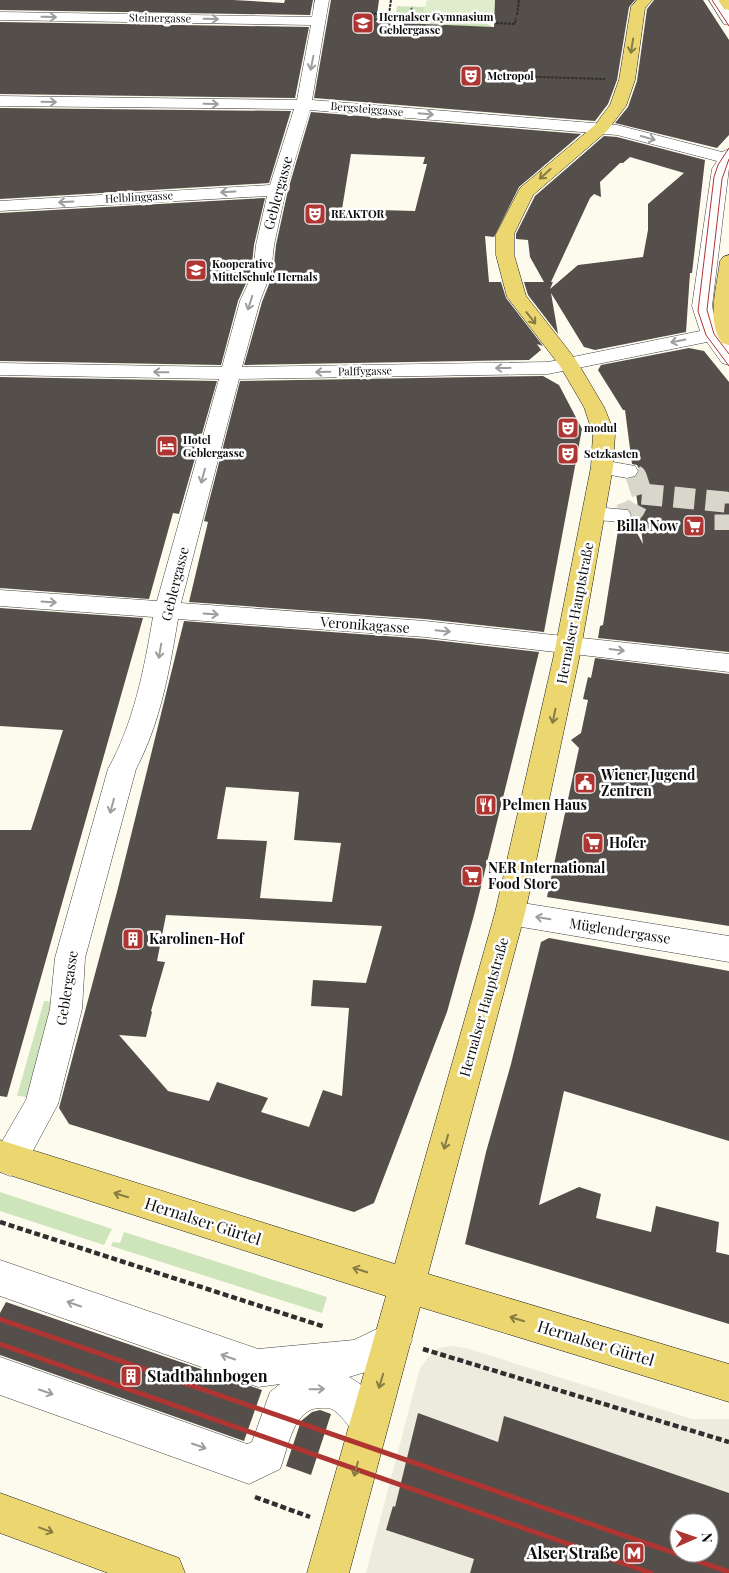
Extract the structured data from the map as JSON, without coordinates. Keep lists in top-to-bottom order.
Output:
{
  "streets": {
    "main road": ["Hernalser Hauptstraße", "Hernalser Gürtel"],
    "street": [
      "Steinergasse",
      "Bergsteiggasse",
      "Geblergasse",
      "Helblinggasse",
      "Palffygasse",
      "Veronikagasse",
      "Müglendergasse"
    ]
  },
  "crossings": [
    ["Steinergasse", "Geblergasse"],
    ["Bergsteiggasse", "Geblergasse"],
    ["Bergsteiggasse", "Hernalser Hauptstraße"],
    ["Geblergasse", "Helblinggasse"],
    ["Geblergasse", "Palffygasse"],
    ["Geblergasse", "Veronikagasse"],
    ["Geblergasse", "Hernalser Gürtel"],
    ["Palffygasse", "Hernalser Hauptstraße"],
    ["Hernalser Hauptstraße", "Veronikagasse"],
    ["Hernalser Hauptstraße", "Müglendergasse"],
    ["Hernalser Hauptstraße", "Hernalser Gürtel"]
  ],
  "one_way": [
    "Steinergasse",
    "Bergsteiggasse",
    "Geblergasse",
    "Helblinggasse",
    "Palffygasse",
    "Hernalser Hauptstraße",
    "Veronikagasse",
    "Müglendergasse",
    "Hernalser Gürtel"
  ],
  "places": {
    "school or university": ["Hernalser Gymnasium Geblergasse", "Kooperative Mittelschule Hernals"],
    "theatre": [
      "Metropol",
      "REAKTOR",
      "modul",
      "Setzkasten"
    ],
    "hotel": ["Hotel Geblergasse"],
    "supermarket": ["Billa Now", "Hofer", "NER International Food Store"],
    "public building": ["Wiener Jugend Zentren"],
    "restaurant": ["Pelmen Haus"],
    "building": ["Karolinen-Hof", "Stadtbahnbogen"],
    "metro station": ["Alser Straße"]
  },
  "north": "right"
}
